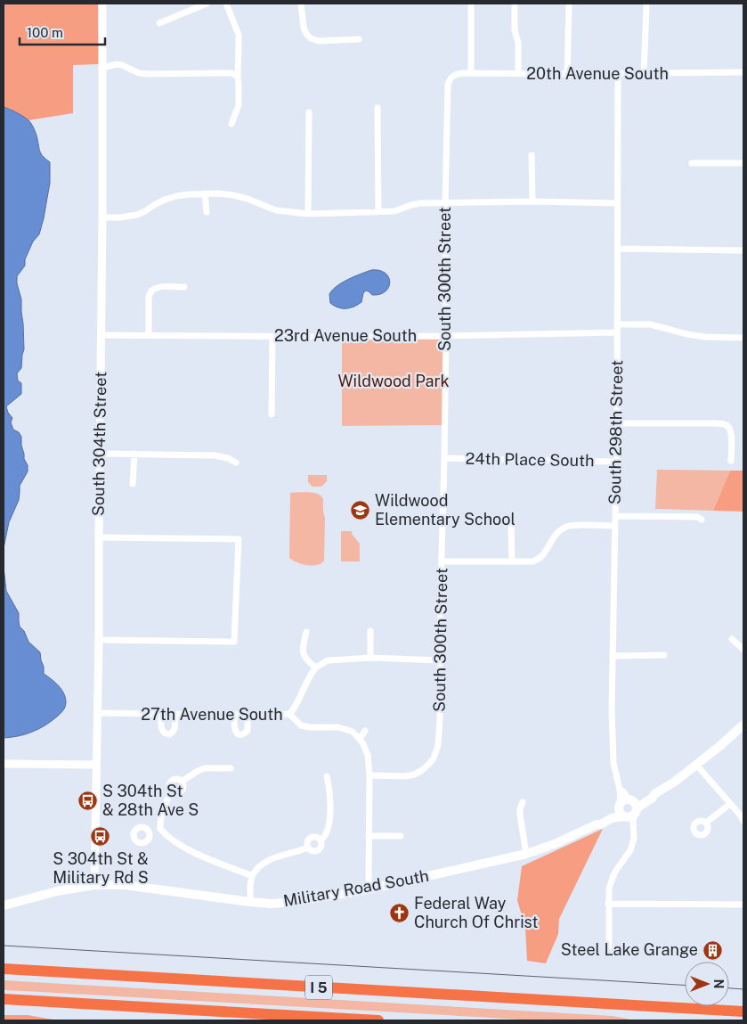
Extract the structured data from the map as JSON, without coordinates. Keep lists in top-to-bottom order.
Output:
{
  "streets": {
    "highway": ["I 5"],
    "main road": ["Military Road South"],
    "street": [
      "20th Avenue South",
      "South 300th Street",
      "23rd Avenue South",
      "South 298th Street",
      "South 304th Street",
      "24th Place South",
      "27th Avenue South"
    ]
  },
  "crossings": [
    ["20th Avenue South", "South 300th Street"],
    ["20th Avenue South", "South 298th Street"],
    ["South 300th Street", "23rd Avenue South"],
    ["South 300th Street", "24th Place South"],
    ["23rd Avenue South", "South 298th Street"],
    ["23rd Avenue South", "South 304th Street"],
    ["South 298th Street", "24th Place South"],
    ["South 298th Street", "Military Road South"],
    ["South 304th Street", "27th Avenue South"],
    ["South 304th Street", "Military Road South"]
  ],
  "parks": ["Wildwood Park"],
  "places": {
    "school or university": ["Wildwood Elementary School"],
    "bus stop": ["S 304th St & 28th Ave S", "S 304th St & Military Rd S"],
    "church": ["Federal Way Church Of Christ"],
    "building": ["Steel Lake Grange"]
  },
  "scale_bar": "100 m",
  "north": "right"
}
